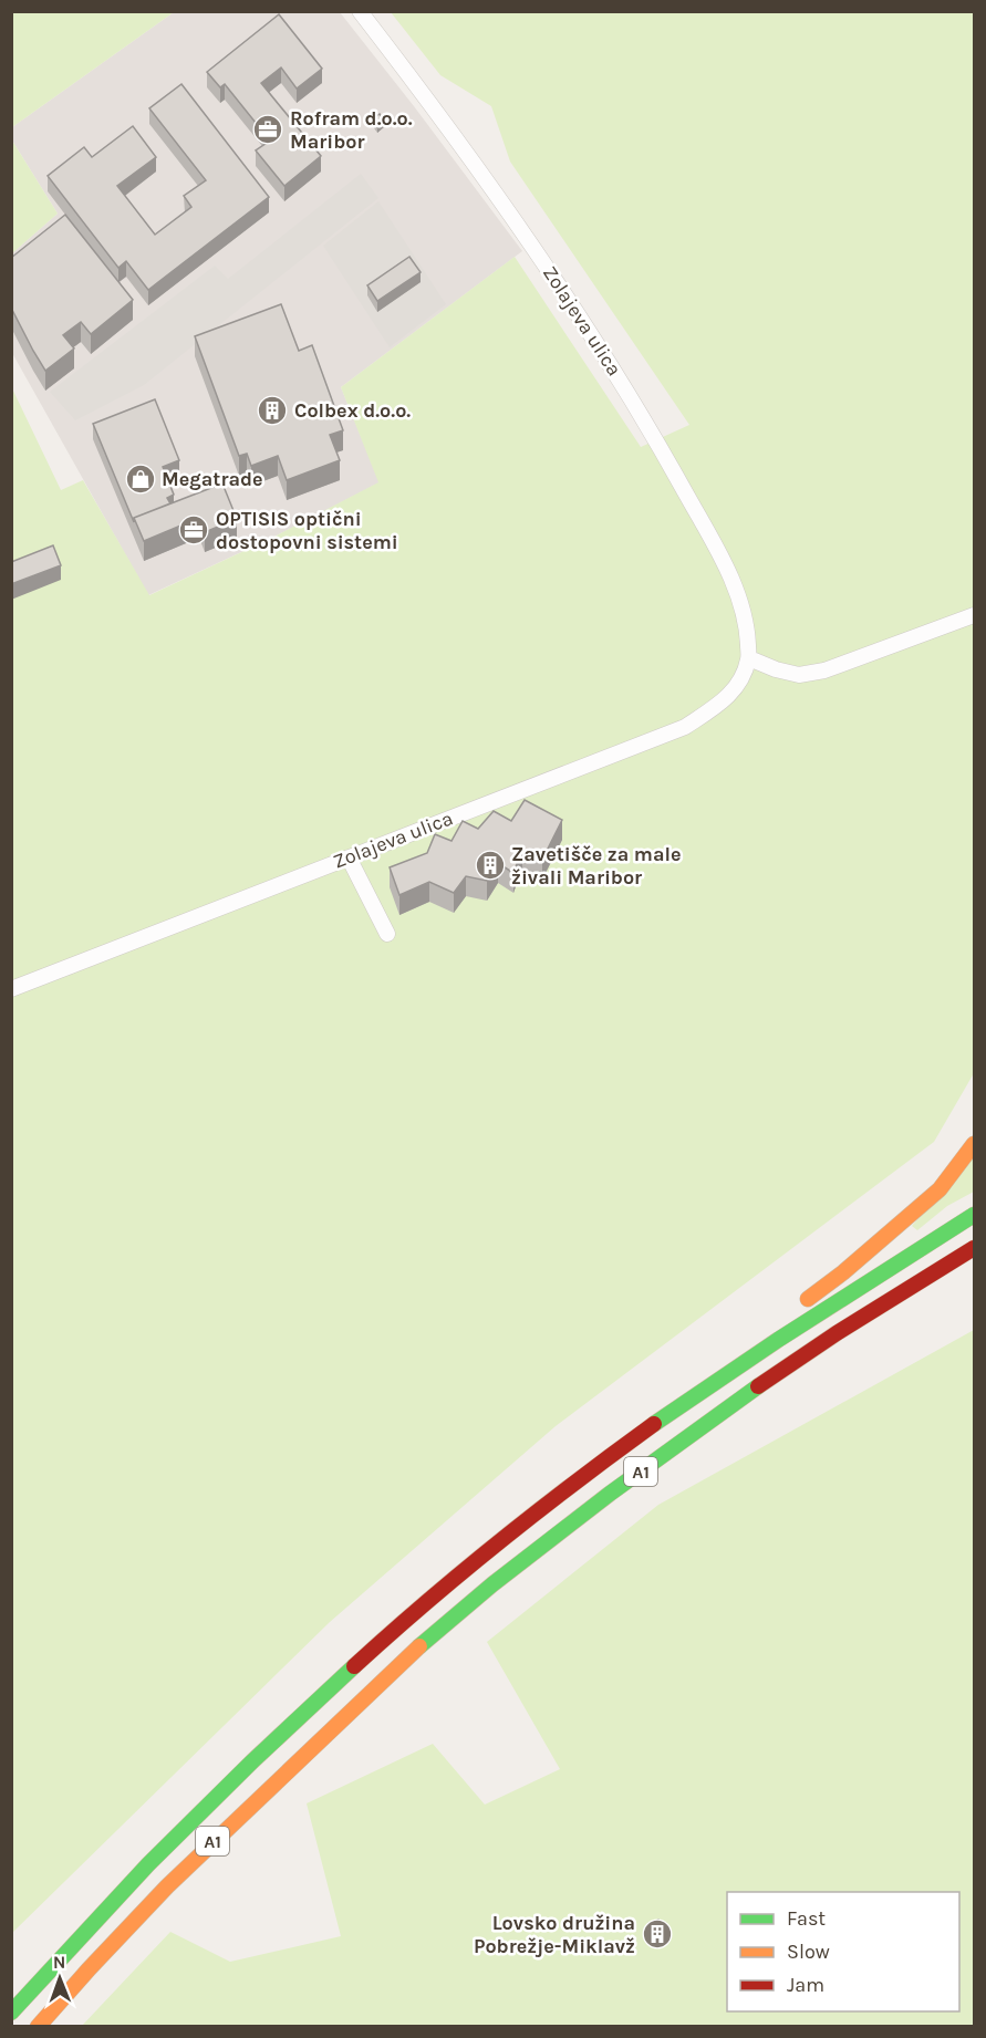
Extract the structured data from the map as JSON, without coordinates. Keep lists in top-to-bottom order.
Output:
{
  "streets": {
    "highway": ["A1"],
    "street": ["Zolajeva ulica"]
  },
  "places": {
    "office": ["Rofram d.o.o. Maribor", "OPTISIS optični dostopovni sistemi"],
    "building": ["Colbex d.o.o.", "Zavetišče za male živali Maribor", "Lovsko družina Pobrežje-Miklavž"],
    "shop": ["Megatrade"]
  },
  "legend": ["Fast", "Slow", "Jam"],
  "north": "top"
}
